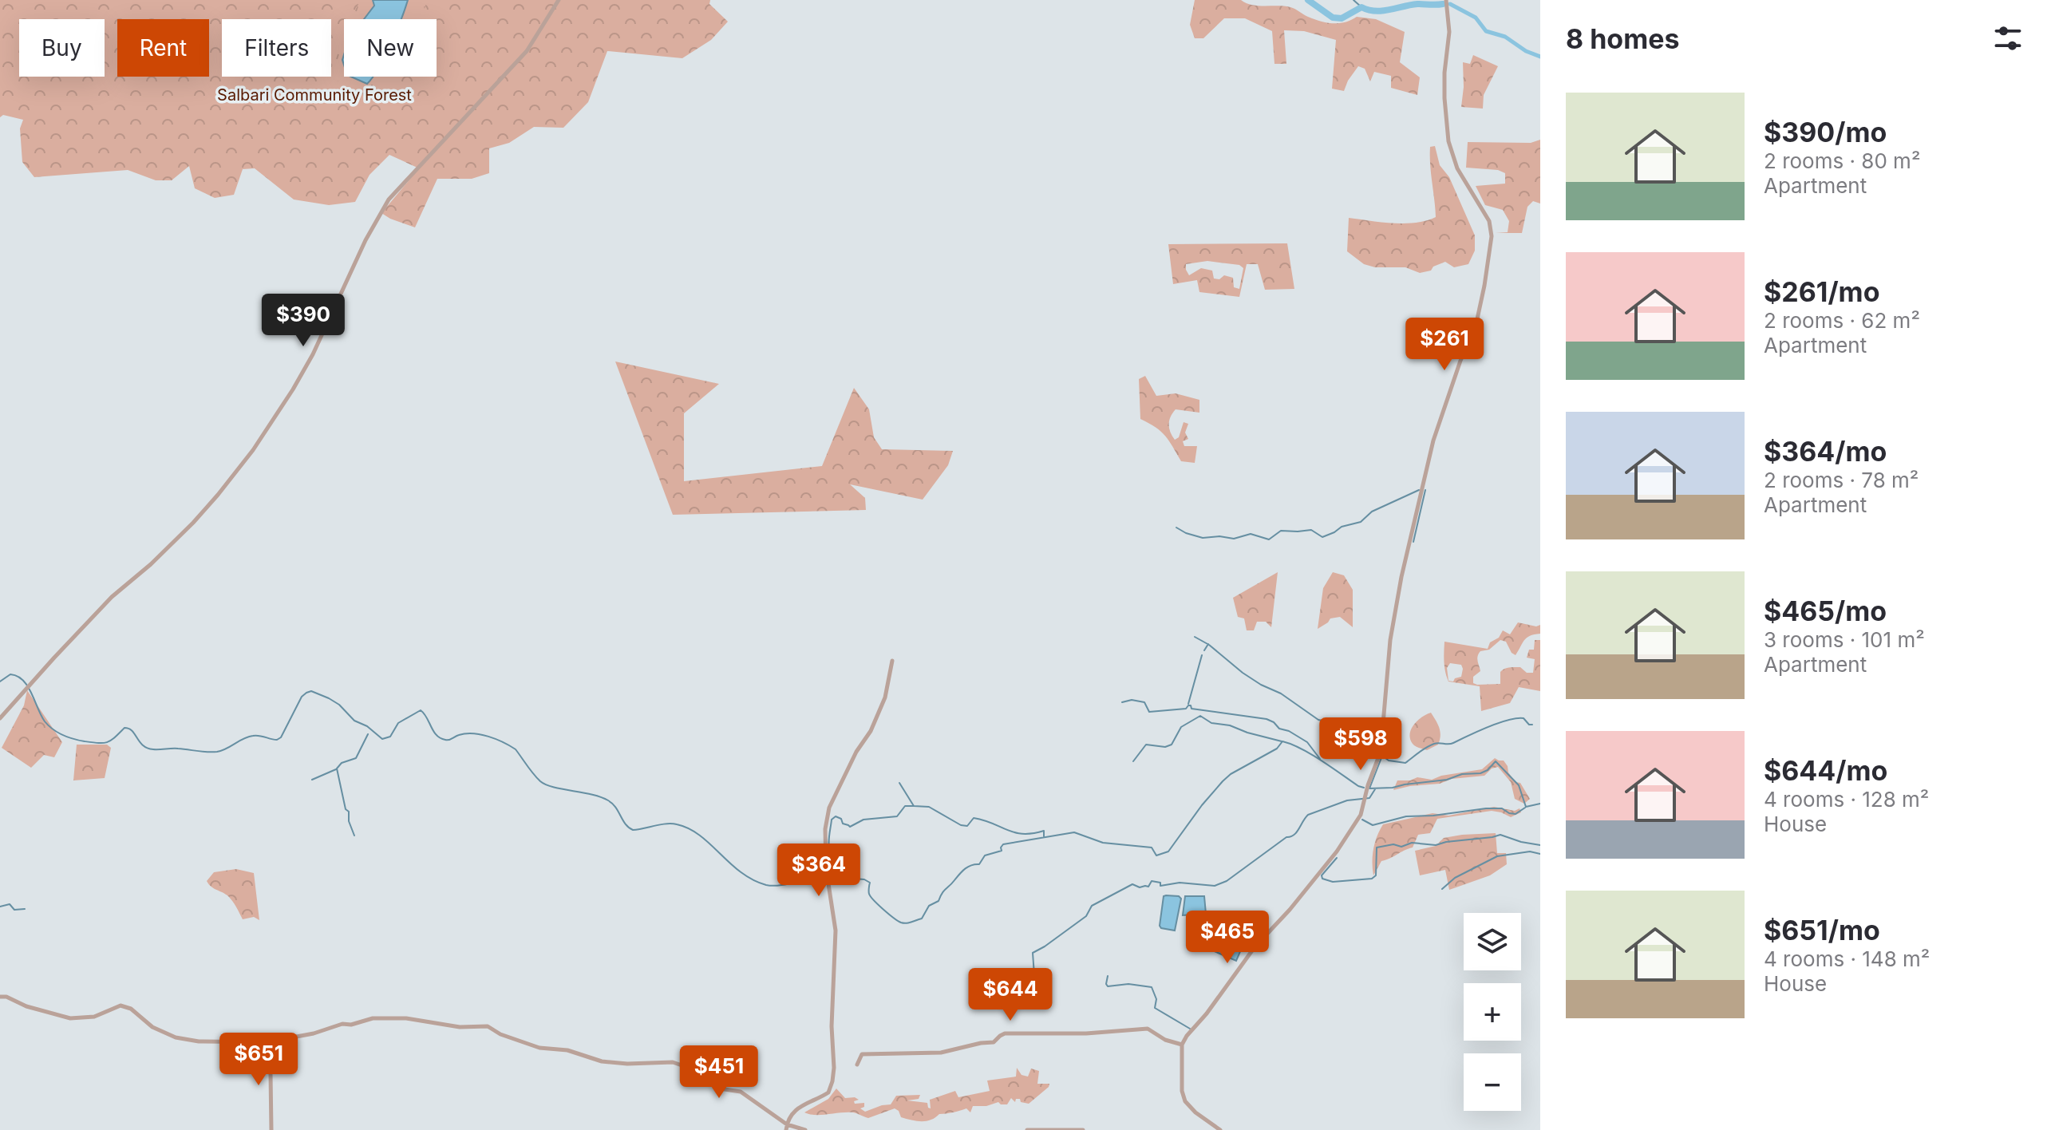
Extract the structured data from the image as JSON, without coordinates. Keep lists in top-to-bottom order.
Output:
{
  "parks": ["Salbari Community Forest"],
  "page": {
    "heading": "8 homes",
    "chip": [
      "Buy",
      "Rent",
      "Filters",
      "New"
    ],
    "list": [
      {
        "name": "$390/mo",
        "note": "2 rooms · 80 m² · Apartment"
      },
      {
        "name": "$261/mo",
        "note": "2 rooms · 62 m² · Apartment"
      },
      {
        "name": "$364/mo",
        "note": "2 rooms · 78 m² · Apartment"
      },
      {
        "name": "$465/mo",
        "note": "3 rooms · 101 m² · Apartment"
      },
      {
        "name": "$644/mo",
        "note": "4 rooms · 128 m² · House"
      },
      {
        "name": "$651/mo",
        "note": "4 rooms · 148 m² · House"
      }
    ],
    "price": [
      "$390",
      "$261",
      "$598",
      "$364",
      "$465",
      "$644",
      "$651",
      "$451"
    ],
    "map_buttons": ["+", "−"]
  }
}
